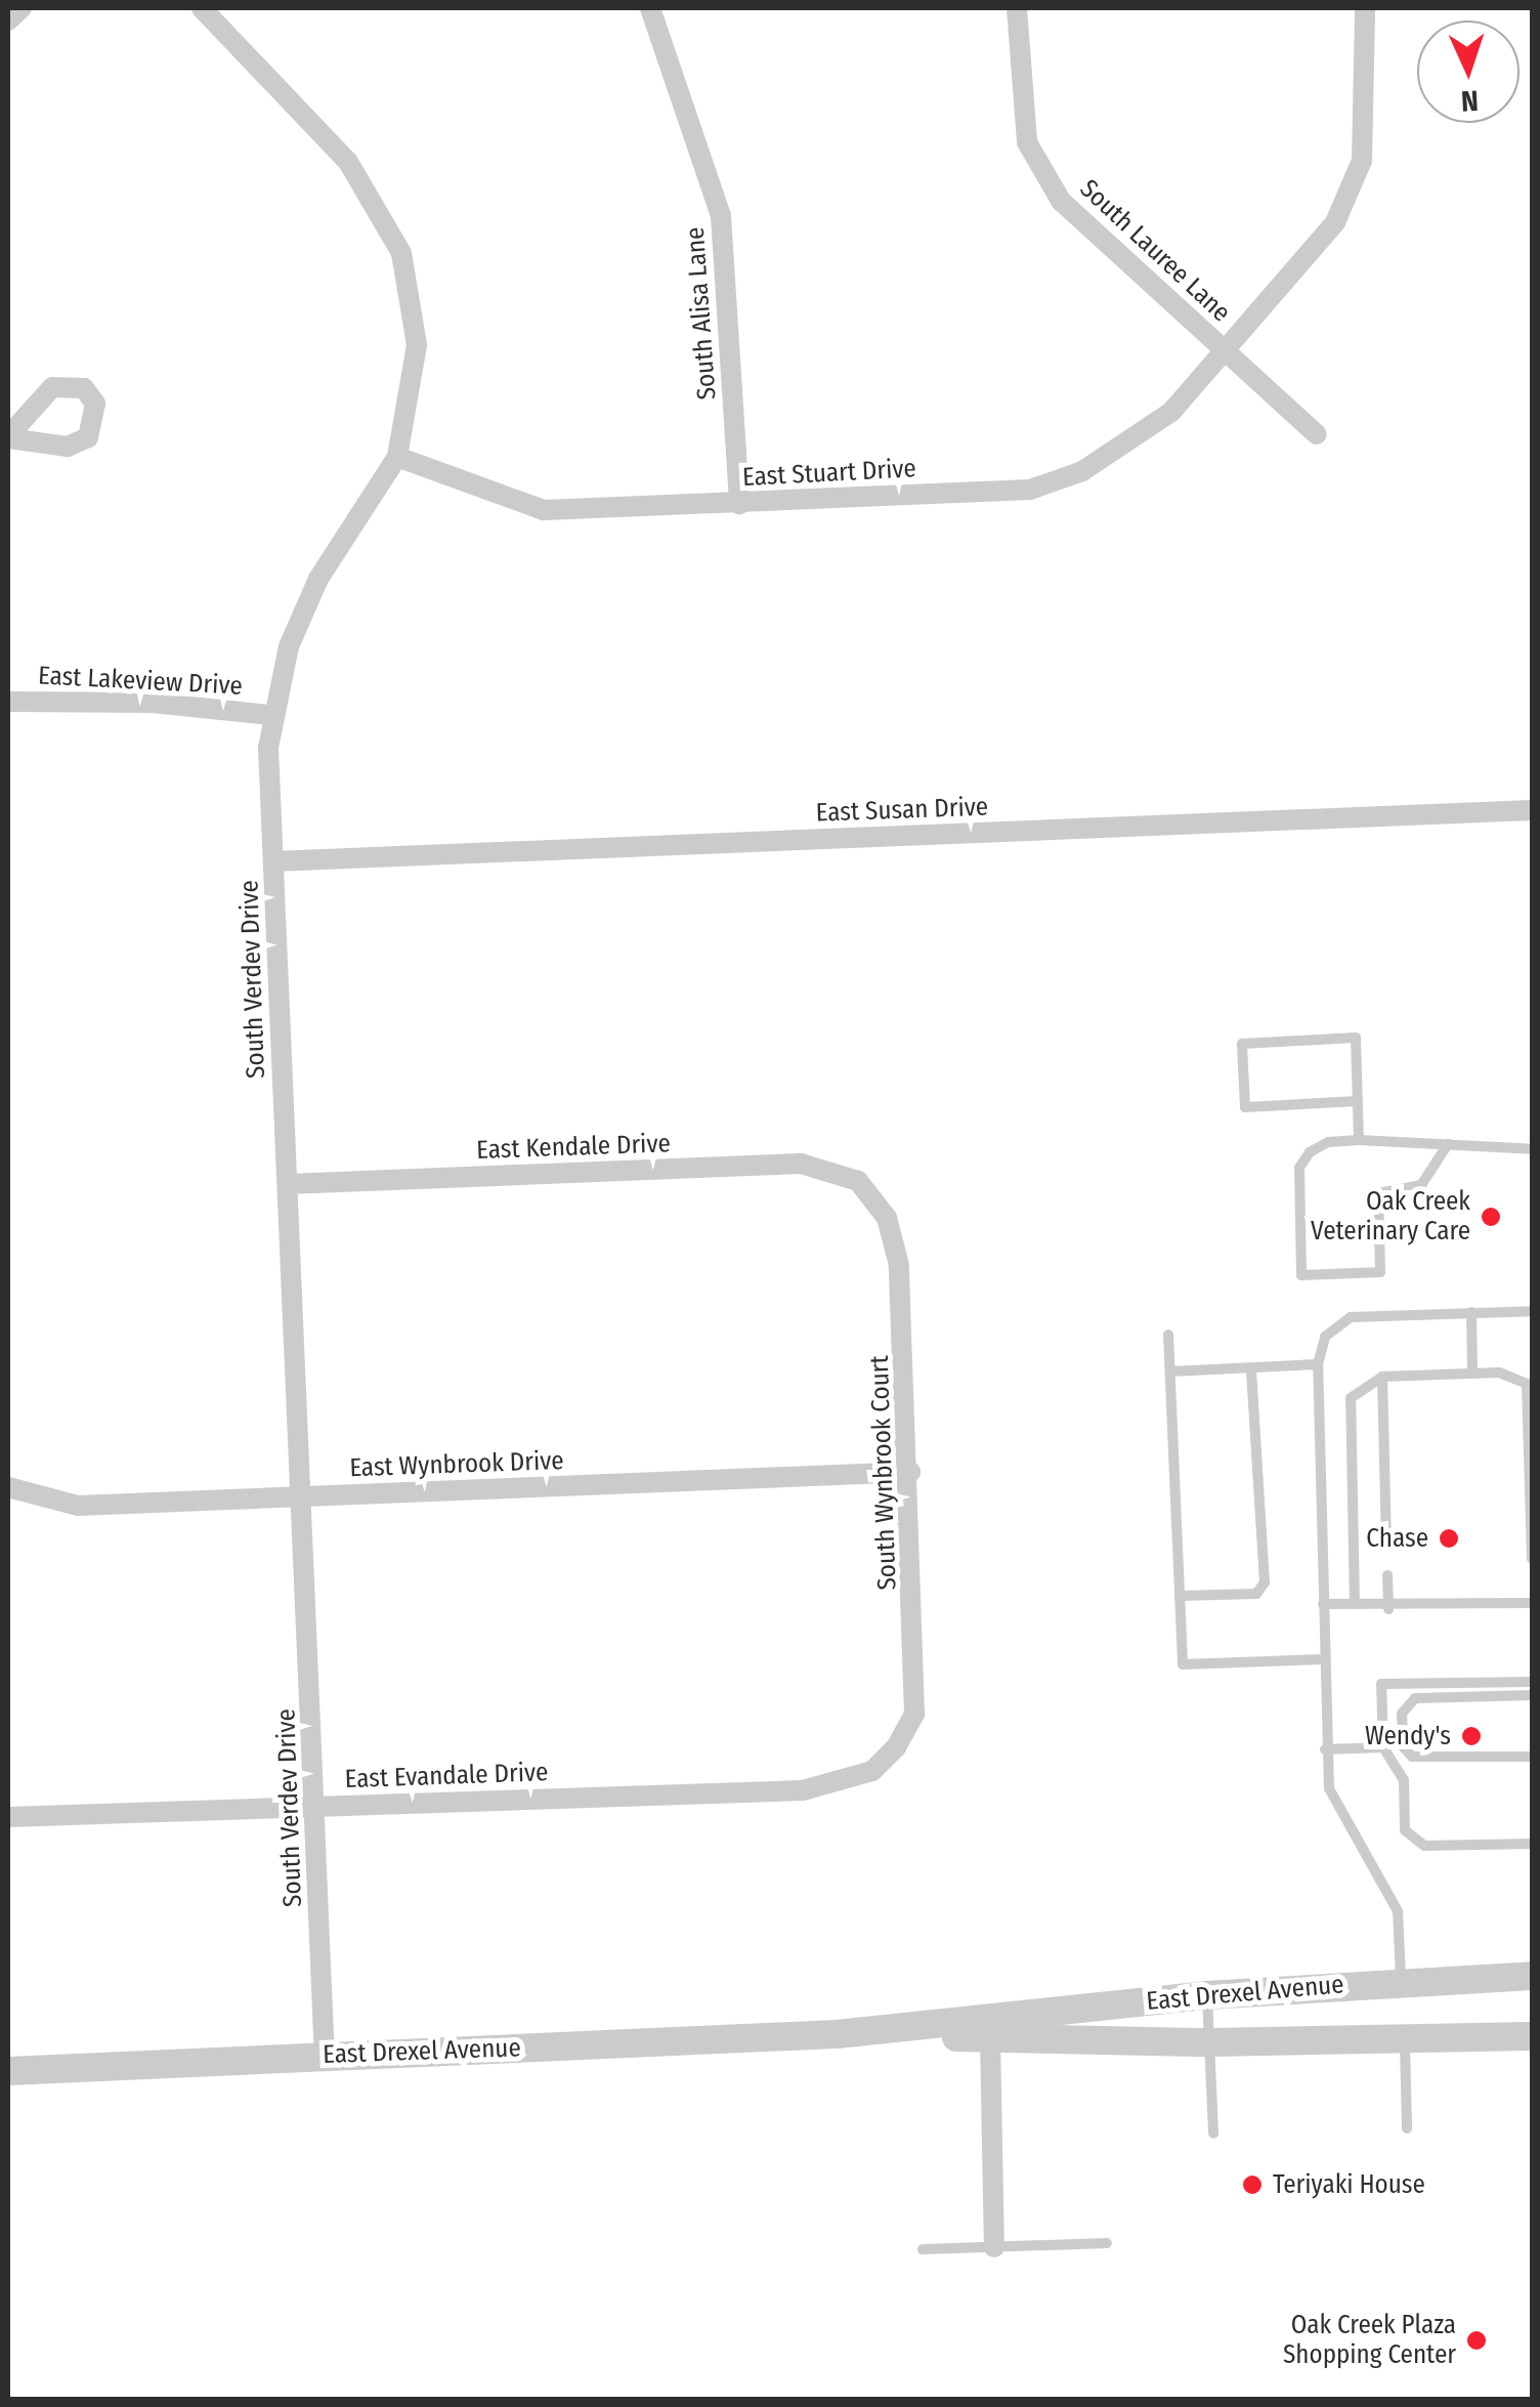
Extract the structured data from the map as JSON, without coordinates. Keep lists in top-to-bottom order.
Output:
{
  "streets": {
    "street": [
      "South Lauree Lane",
      "South Alisa Lane",
      "East Stuart Drive",
      "East Lakeview Drive",
      "East Susan Drive",
      "South Verdev Drive",
      "East Kendale Drive",
      "East Wynbrook Drive",
      "South Wynbrook Court",
      "East Evandale Drive",
      "East Drexel Avenue"
    ]
  },
  "crossings": [
    ["South Lauree Lane", "East Stuart Drive"],
    ["South Alisa Lane", "East Stuart Drive"],
    ["East Stuart Drive", "South Verdev Drive"],
    ["East Lakeview Drive", "South Verdev Drive"],
    ["East Susan Drive", "South Verdev Drive"],
    ["South Verdev Drive", "East Kendale Drive"],
    ["South Verdev Drive", "East Wynbrook Drive"],
    ["South Verdev Drive", "East Evandale Drive"],
    ["South Verdev Drive", "East Drexel Avenue"],
    ["East Kendale Drive", "South Wynbrook Court"],
    ["East Wynbrook Drive", "South Wynbrook Court"],
    ["South Wynbrook Court", "East Evandale Drive"]
  ],
  "places": [
    "Oak Creek Veterinary Care",
    "Chase",
    "Wendy's",
    "Teriyaki House",
    "Oak Creek Plaza Shopping Center"
  ],
  "north": "bottom"
}
